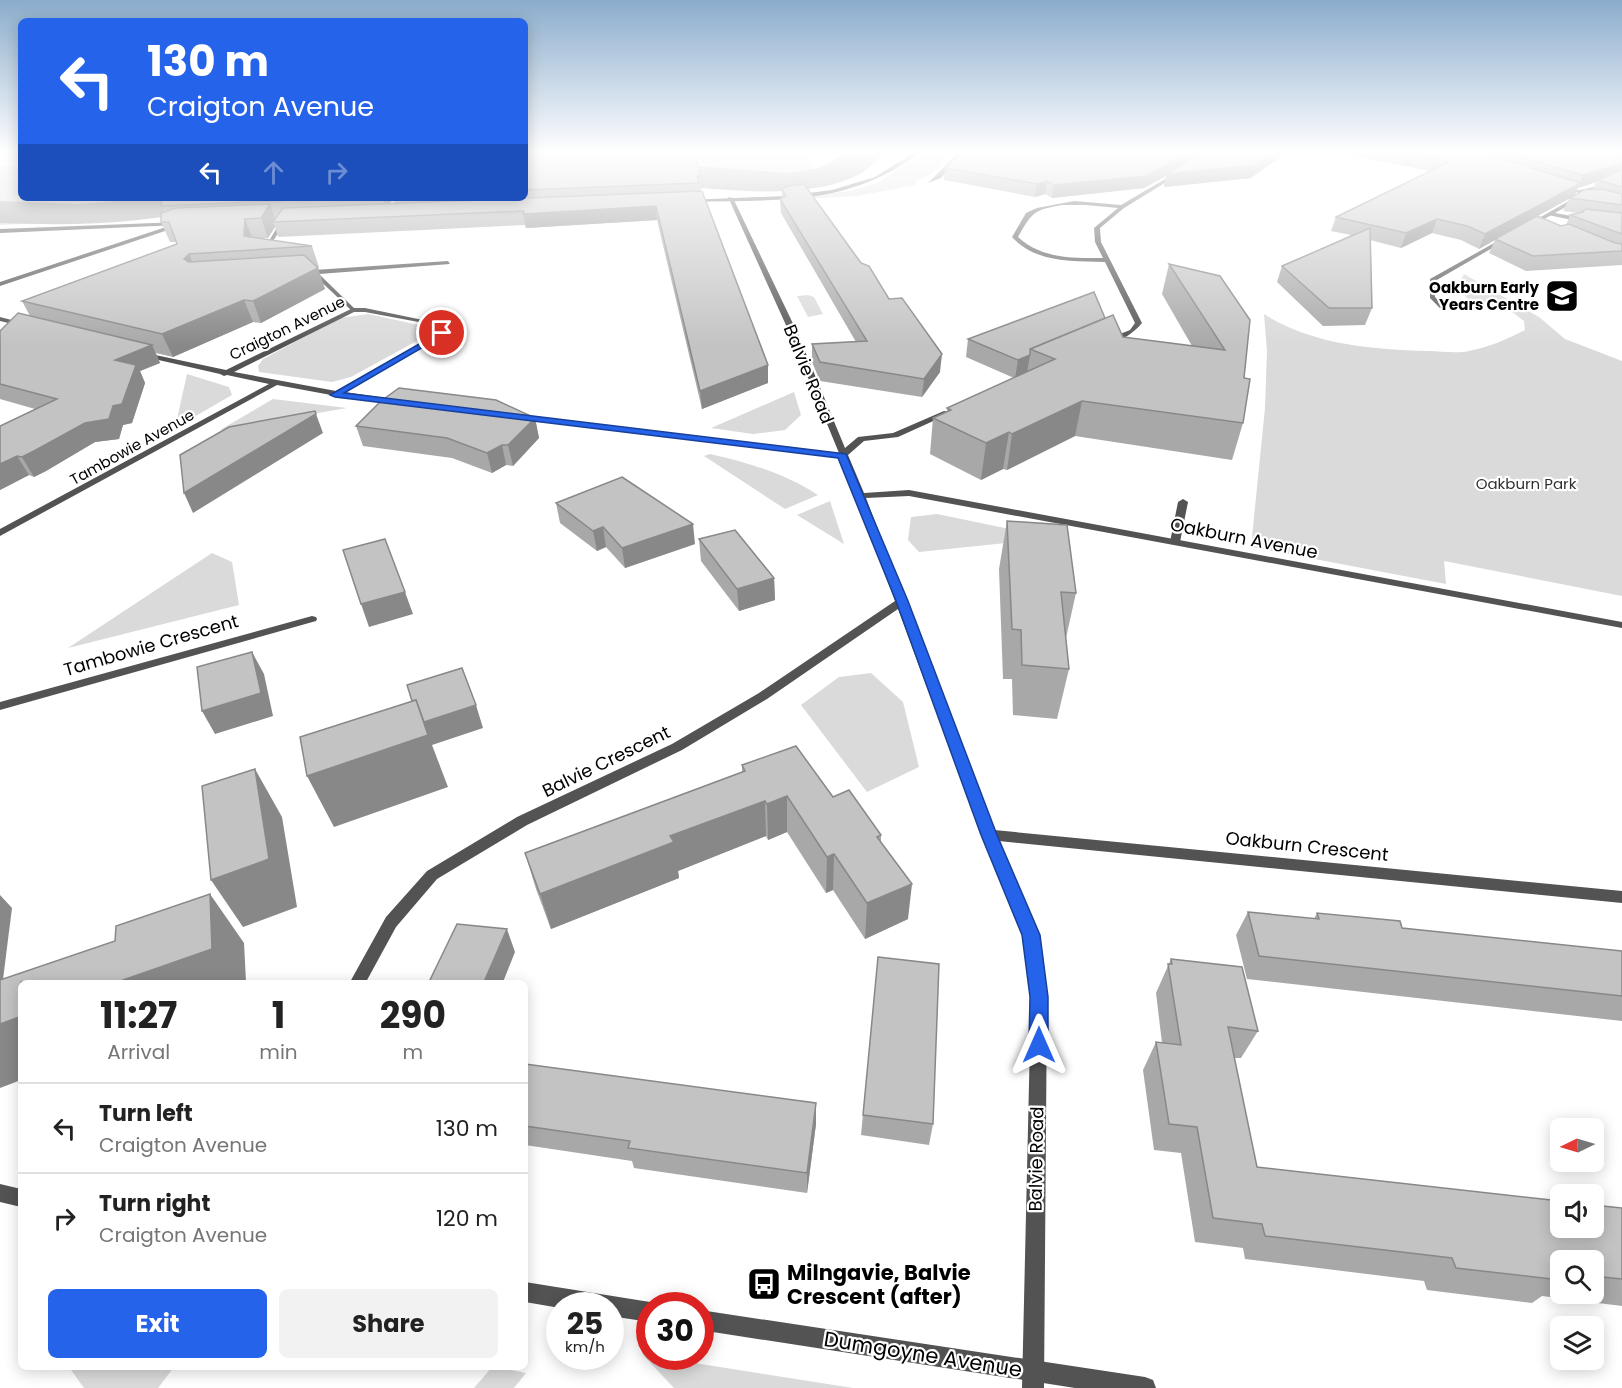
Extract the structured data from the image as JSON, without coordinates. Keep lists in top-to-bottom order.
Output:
{
  "streets": {
    "street": [
      "Craigton Avenue",
      "Balvie Road",
      "Tambowie Avenue",
      "Oakburn Avenue",
      "Tambowie Crescent",
      "Balvie Crescent",
      "Oakburn Crescent",
      "Dumgoyne Avenue"
    ]
  },
  "crossings": [
    ["Craigton Avenue", "Tambowie Avenue"],
    ["Balvie Road", "Oakburn Avenue"],
    ["Balvie Road", "Balvie Crescent"],
    ["Balvie Road", "Oakburn Crescent"],
    ["Balvie Road", "Dumgoyne Avenue"]
  ],
  "parks": ["Oakburn Park"],
  "places": {
    "school or university": ["Oakburn Early Years Centre"],
    "bus stop": ["Milngavie, Balvie Crescent (after)"]
  },
  "north": "left",
  "page": {
    "turn": ["130 m", "Craigton Avenue"],
    "eta": [
      "11:27",
      "Arrival",
      "1",
      "min",
      "290",
      "m"
    ],
    "list": [
      {
        "name": "Turn left",
        "note": "Craigton Avenue",
        "value": "130 m"
      },
      {
        "name": "Turn right",
        "note": "Craigton Avenue",
        "value": "120 m"
      }
    ],
    "buttons": ["Exit", "Share"],
    "speed": "25 km/h",
    "limit": "30"
  }
}
